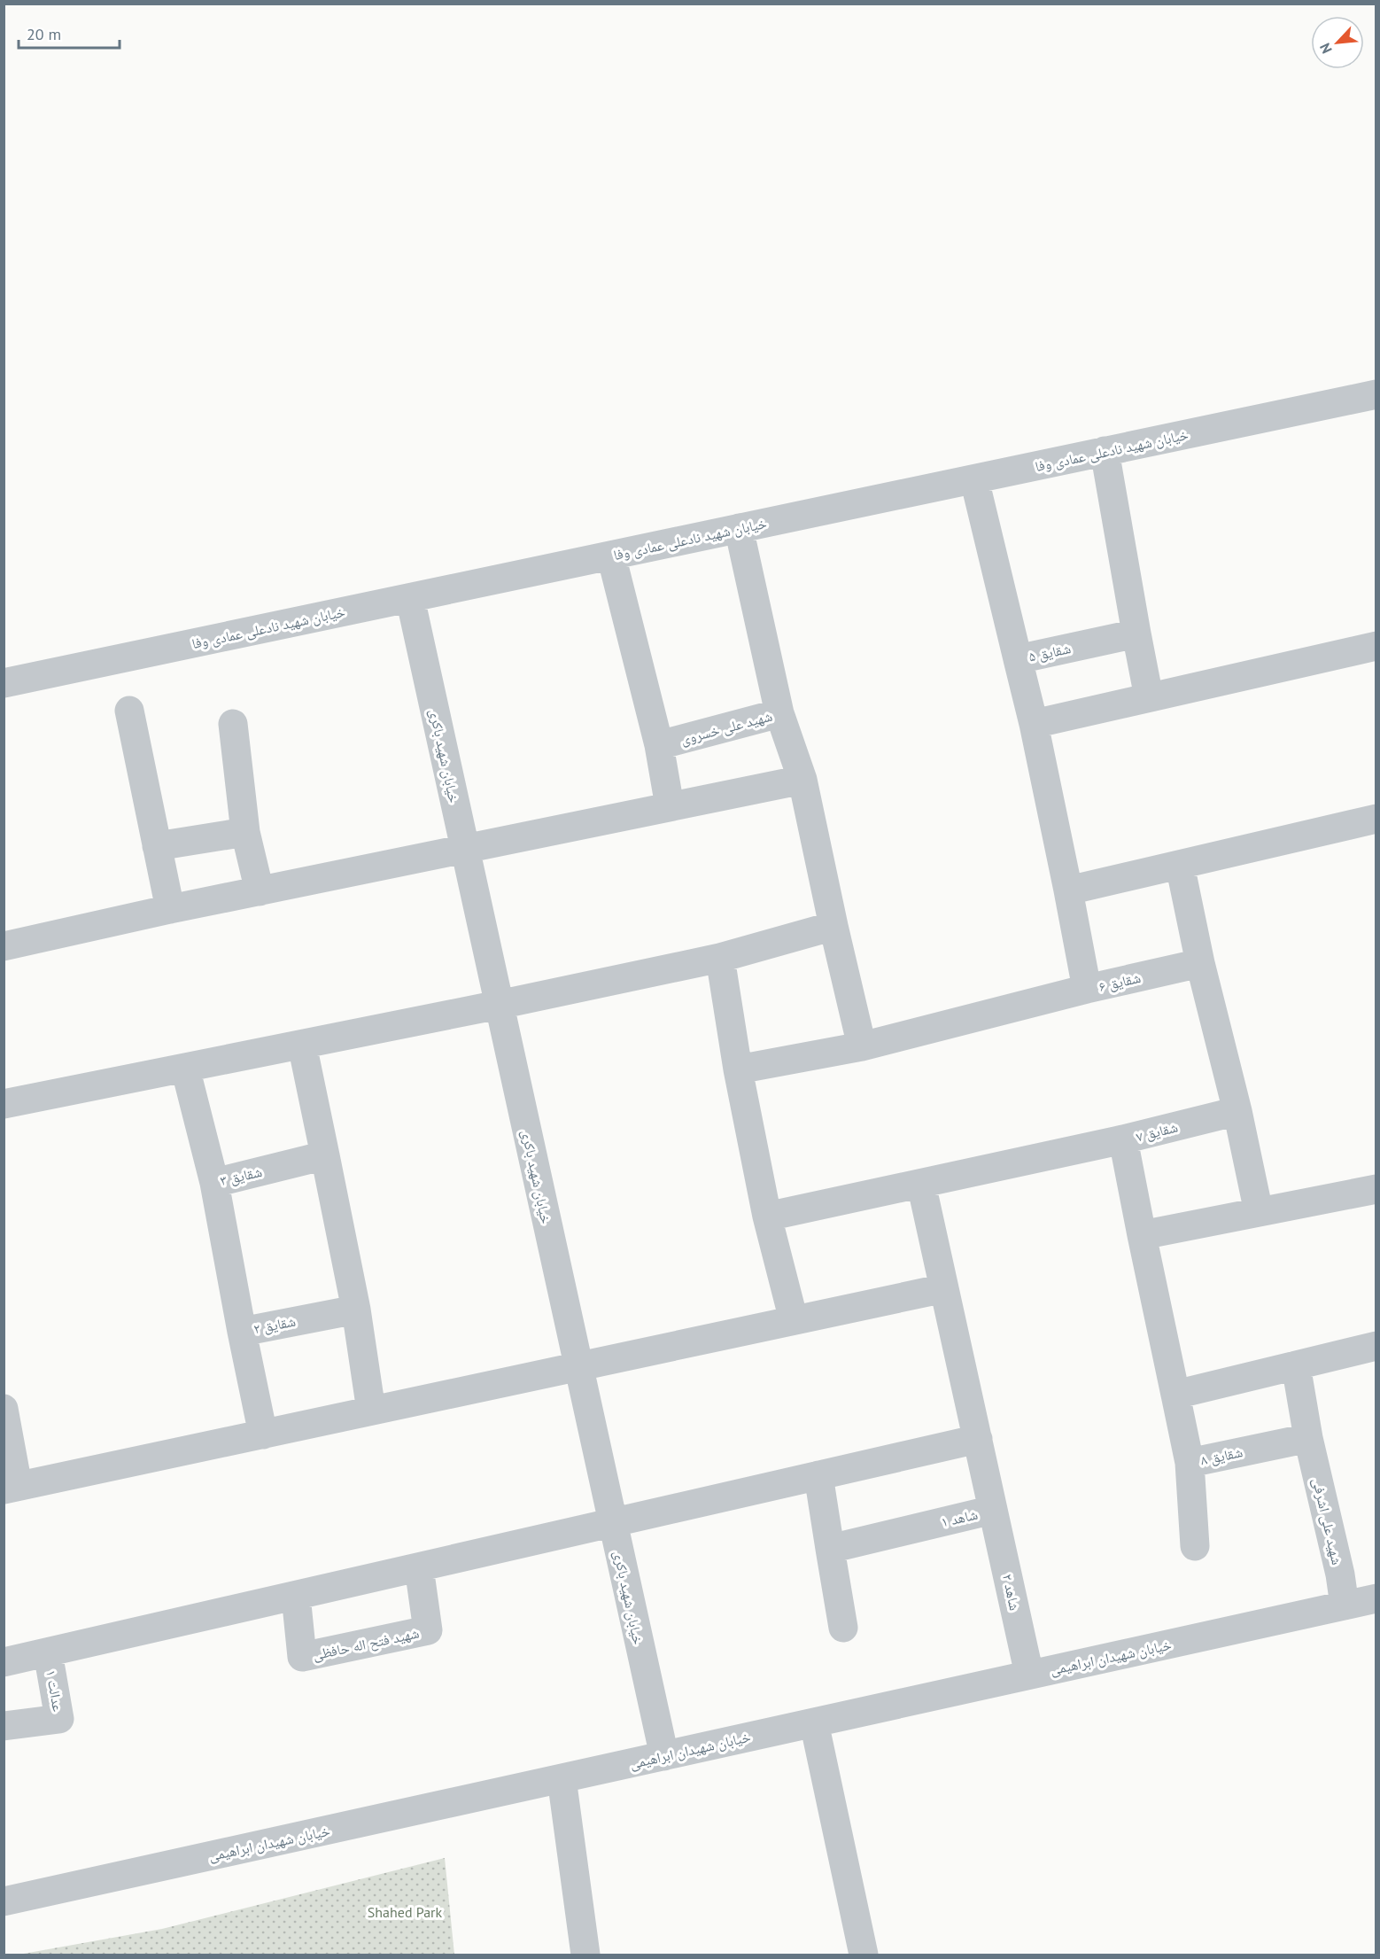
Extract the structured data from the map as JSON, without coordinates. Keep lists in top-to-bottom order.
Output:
{
  "streets": {
    "street": [
      "خیابان شهید نادعلی عمادی وفا",
      "شقایق ۵",
      "شهید علی خسروی",
      "خیابان شهید باکری",
      "شقایق ۶",
      "شقایق ۷",
      "شقایق ۳",
      "شقایق ۲",
      "شقایق ۸",
      "شاهد ۱",
      "شهید علی اشرفی",
      "شاهد ۲",
      "شهید فتح اله حافظی",
      "خیابان شهیدان ابراهیمی",
      "عدالت ۱"
    ]
  },
  "crossings": [
    ["خیابان شهید نادعلی عمادی وفا", "خیابان شهید باکری"],
    ["شقایق ۵", "شقایق ۶"],
    ["خیابان شهید باکری", "خیابان شهیدان ابراهیمی"],
    ["شقایق ۷", "شقایق ۸"],
    ["شقایق ۸", "شهید علی اشرفی"],
    ["شاهد ۱", "شاهد ۲"],
    ["شهید علی اشرفی", "خیابان شهیدان ابراهیمی"],
    ["شاهد ۲", "خیابان شهیدان ابراهیمی"]
  ],
  "parks": ["Shahed Park"],
  "scale_bar": "20 m",
  "north": "bottom left"
}
